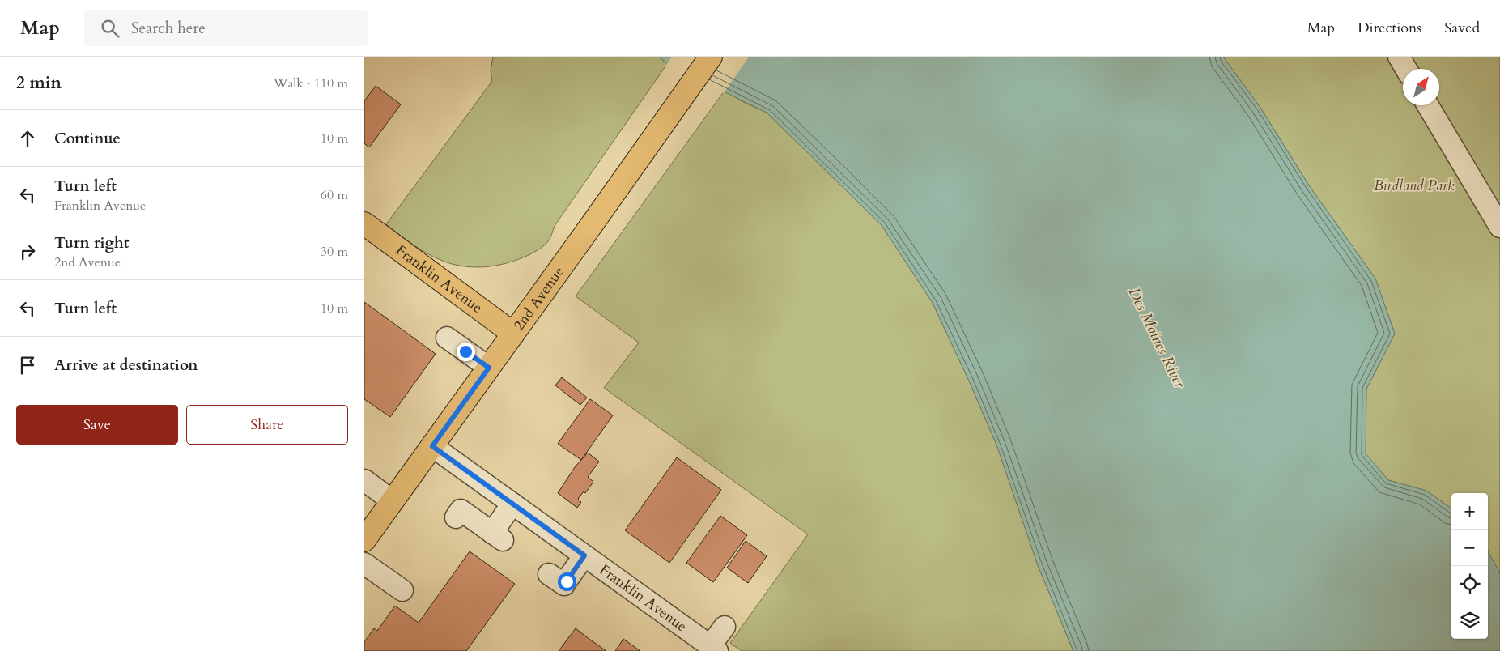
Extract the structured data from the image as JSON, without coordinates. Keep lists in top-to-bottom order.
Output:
{
  "streets": {
    "main road": ["Franklin Avenue", "2nd Avenue"]
  },
  "crossings": [
    ["Franklin Avenue", "2nd Avenue"]
  ],
  "water": ["Des Moines River"],
  "parks": ["Birdland Park"],
  "north": "top right",
  "page": {
    "header": "Map",
    "search": "Search here",
    "nav": ["Map", "Directions", "Saved"],
    "heading": ["2 min", "Walk · 110 m"],
    "list": [
      ["Continue", "10 m"],
      ["Turn left", "Franklin Avenue", "60 m"],
      ["Turn right", "2nd Avenue", "30 m"],
      ["Turn left", "10 m"],
      "Arrive at destination"
    ],
    "buttons": ["Save", "Share"],
    "map_buttons": ["+", "−"]
  }
}
